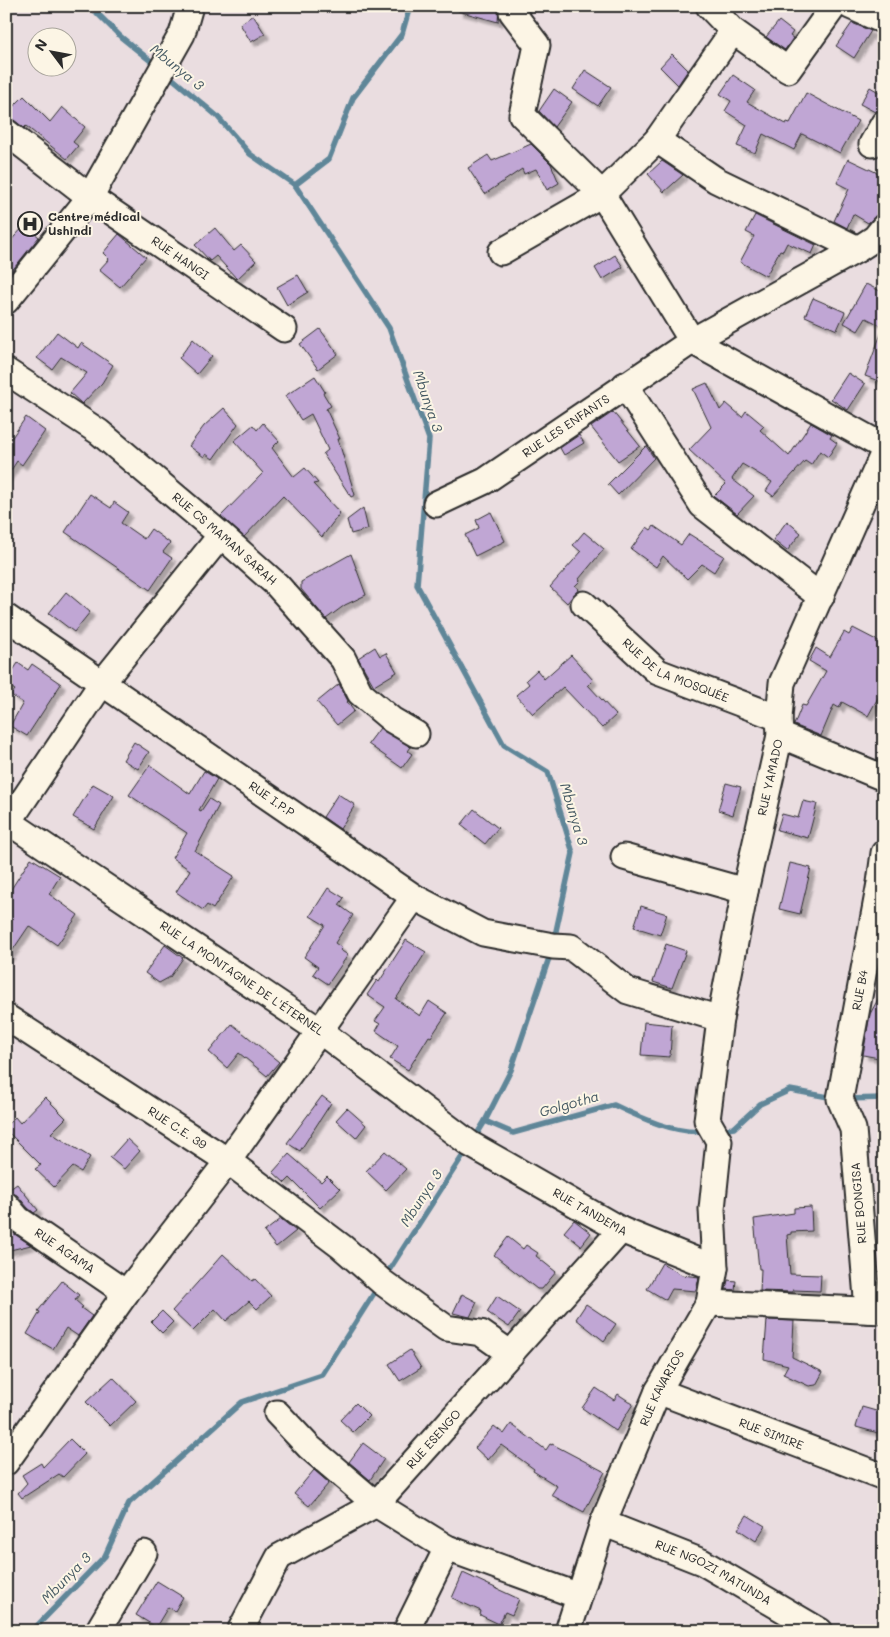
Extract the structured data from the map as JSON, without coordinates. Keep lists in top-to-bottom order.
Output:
{
  "streets": {
    "street": [
      "RUE HANGI",
      "RUE LES ENFANTS",
      "RUE CS MAMAN SARAH",
      "RUE DE LA MOSQUÉE",
      "RUE YAMADO",
      "RUE I.P.P",
      "RUE LA MONTAGNE DE L'ÉTERNEL",
      "RUE B4",
      "RUE C.E. 39",
      "RUE BONGISA",
      "RUE TANDEMA",
      "RUE AGAMA",
      "RUE KAVARIOS",
      "RUE SIMIRE",
      "RUE ESENGO",
      "RUE NGOZI MATUNDA"
    ]
  },
  "crossings": [
    ["RUE DE LA MOSQUÉE", "RUE YAMADO"],
    ["RUE YAMADO", "RUE I.P.P"],
    ["RUE YAMADO", "RUE KAVARIOS"],
    ["RUE LA MONTAGNE DE L'ÉTERNEL", "RUE TANDEMA"],
    ["RUE B4", "RUE BONGISA"],
    ["RUE C.E. 39", "RUE ESENGO"],
    ["RUE TANDEMA", "RUE KAVARIOS"],
    ["RUE TANDEMA", "RUE ESENGO"],
    ["RUE KAVARIOS", "RUE SIMIRE"],
    ["RUE KAVARIOS", "RUE NGOZI MATUNDA"]
  ],
  "water": ["Mbunya 3", "Golgotha"],
  "places": {
    "hospital": ["Centre médical Ushindi"]
  },
  "north": "top left"
}
